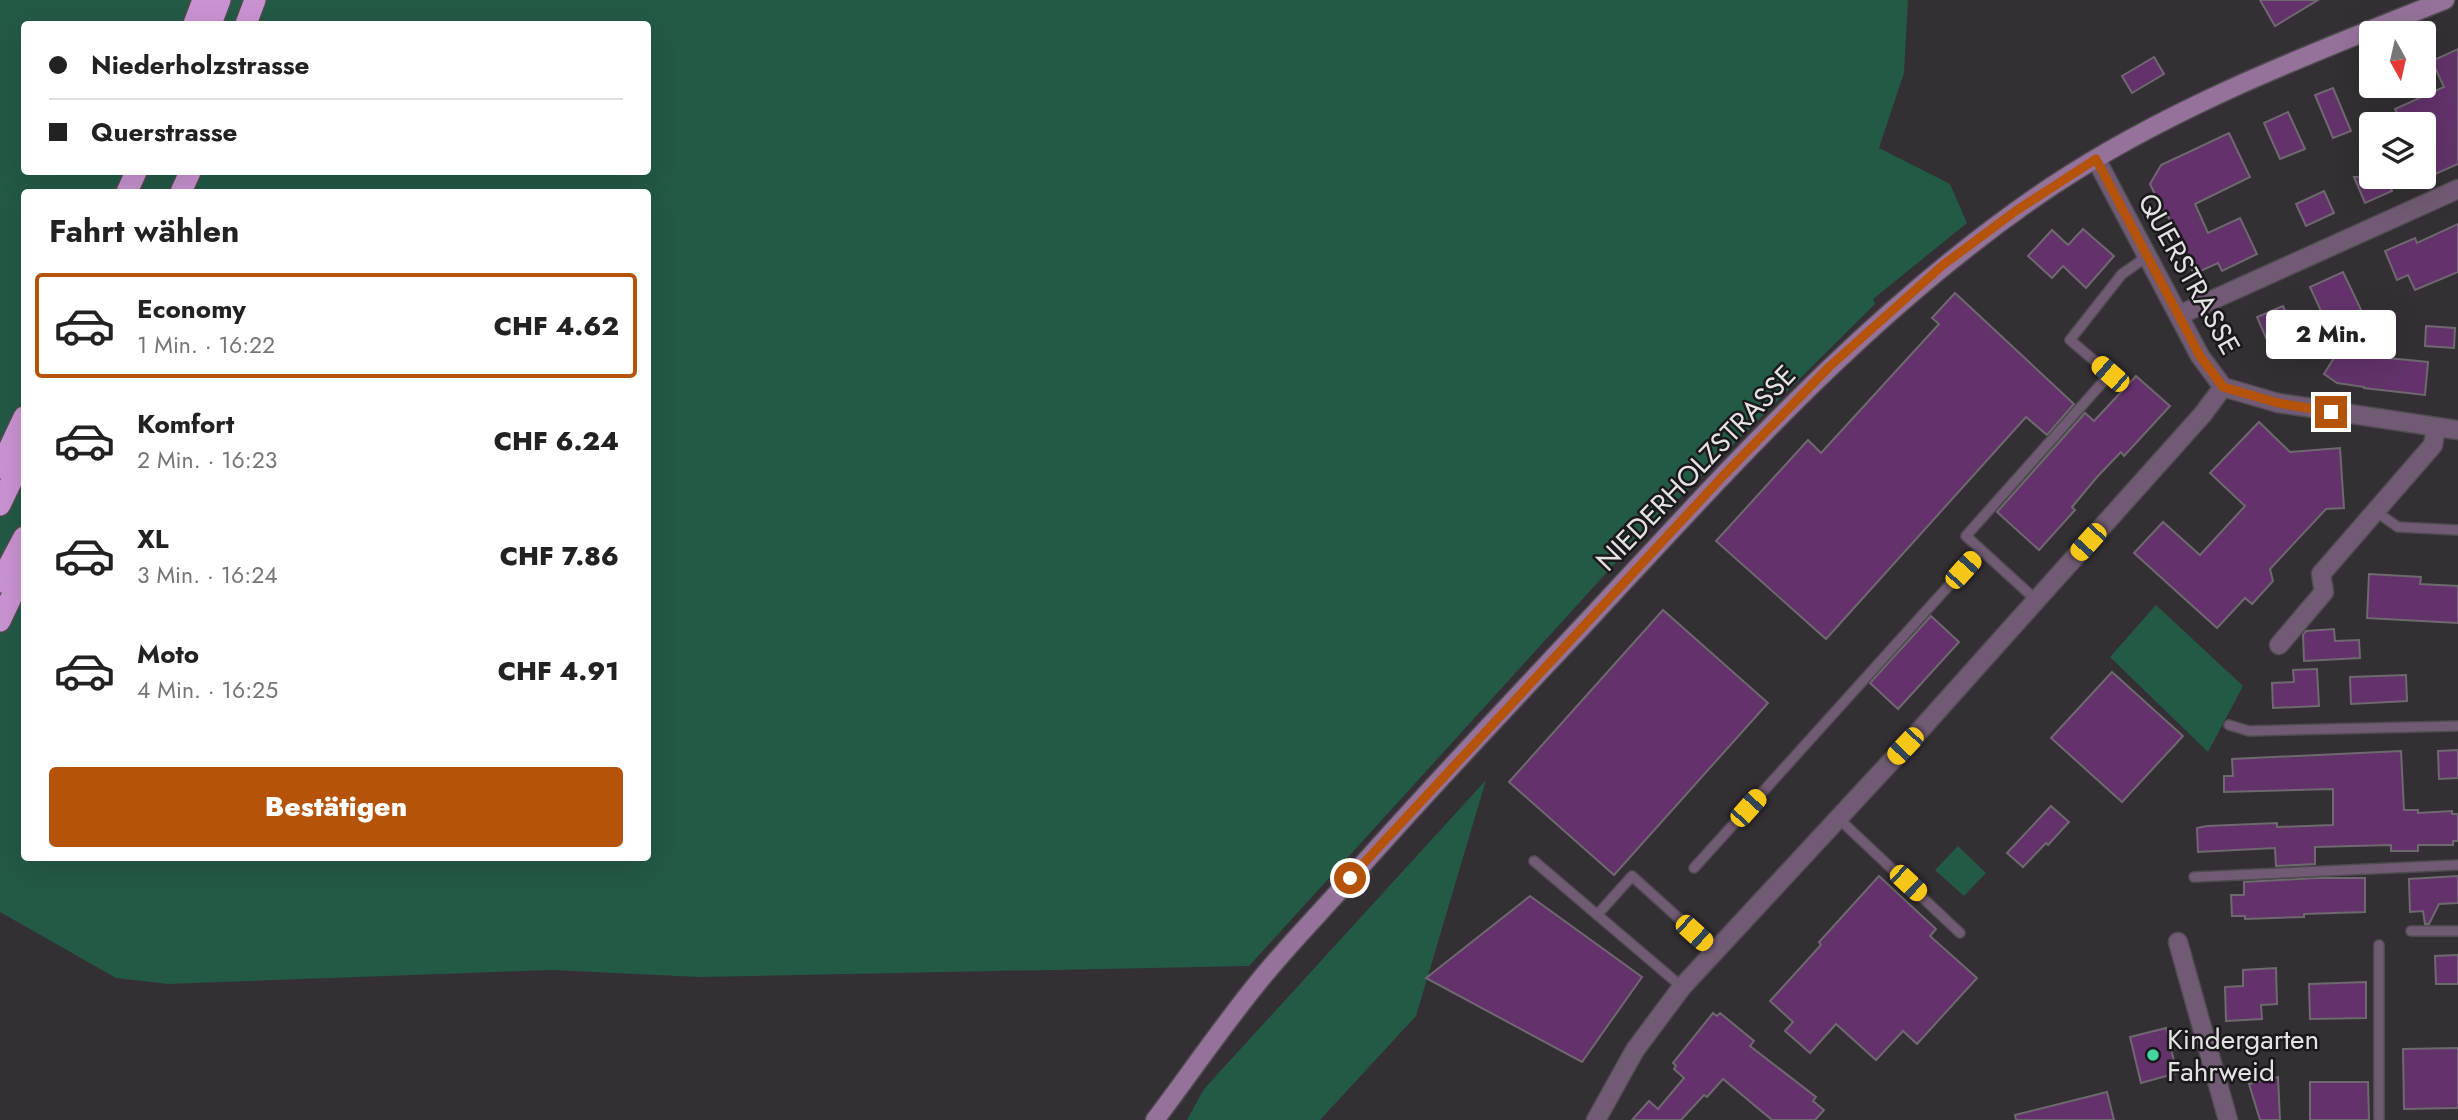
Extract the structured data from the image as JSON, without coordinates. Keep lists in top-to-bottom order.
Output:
{
  "streets": {
    "main road": ["NIEDERHOLZSTRASSE"],
    "street": ["QUERSTRASSE"]
  },
  "crossings": [
    ["QUERSTRASSE", "NIEDERHOLZSTRASSE"]
  ],
  "places": ["Kindergarten Fahrweid"],
  "north": "bottom",
  "page": {
    "banner": ["Niederholzstrasse", "Querstrasse"],
    "heading": "Fahrt wählen",
    "list": [
      {
        "name": "Economy",
        "note": "1 Min. · 16:22",
        "value": "CHF 4.62"
      },
      {
        "name": "Komfort",
        "note": "2 Min. · 16:23",
        "value": "CHF 6.24"
      },
      {
        "name": "XL",
        "note": "3 Min. · 16:24",
        "value": "CHF 7.86"
      },
      {
        "name": "Moto",
        "note": "4 Min. · 16:25",
        "value": "CHF 4.91"
      }
    ],
    "bubble": "2 Min.",
    "buttons": "Bestätigen"
  }
}
